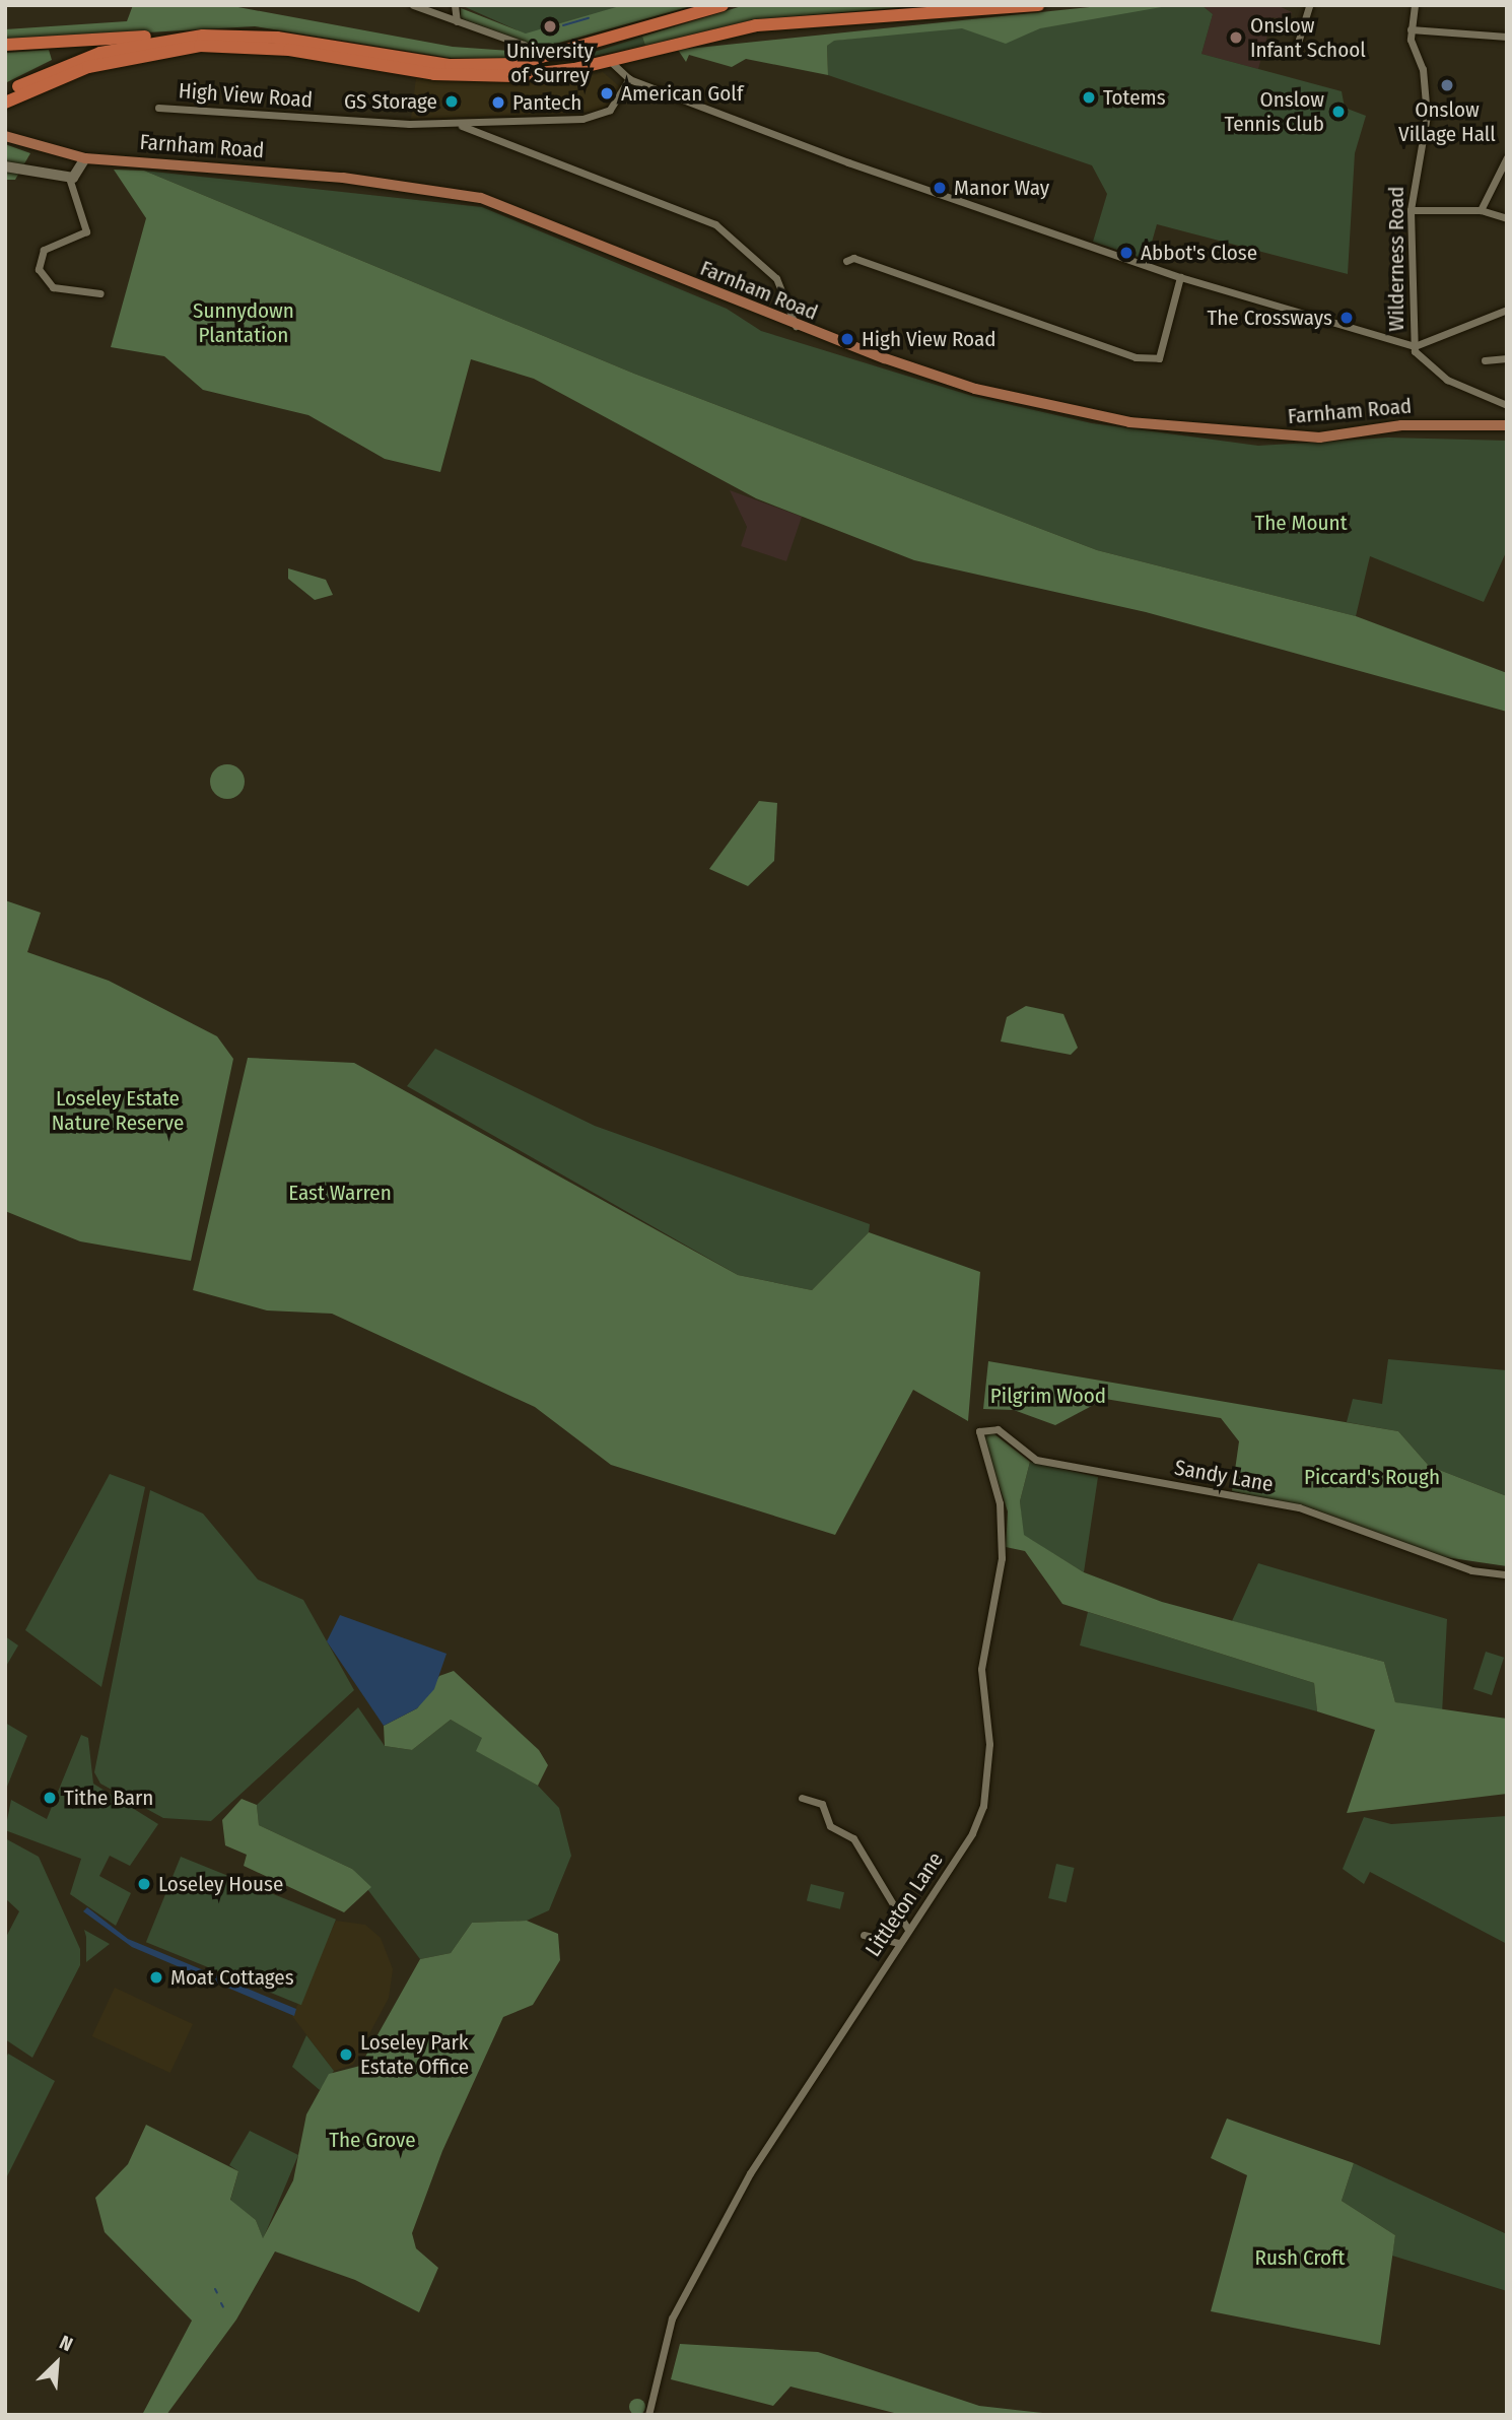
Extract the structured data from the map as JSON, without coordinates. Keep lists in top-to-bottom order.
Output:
{
  "streets": {
    "main road": ["Farnham Road"],
    "street": [
      "High View Road",
      "Wilderness Road",
      "Sandy Lane",
      "Littleton Lane"
    ]
  },
  "crossings": [
    ["High View Road", "Farnham Road"],
    ["Sandy Lane", "Littleton Lane"]
  ],
  "parks": [
    "Sunnydown Plantation",
    "The Mount",
    "Loseley Estate Nature Reserve",
    "East Warren",
    "Pilgrim Wood",
    "Piccard's Rough",
    "The Grove",
    "Rush Croft"
  ],
  "places": [
    "University of Surrey",
    "Onslow Infant School",
    "Onslow Village Hall",
    "American Golf",
    "Totems",
    "GS Storage",
    "Pantech",
    "Onslow Tennis Club",
    "Manor Way",
    "Abbot's Close",
    "The Crossways",
    "High View Road",
    "Tithe Barn",
    "Loseley House",
    "Moat Cottages",
    "Loseley Park Estate Office"
  ],
  "north": "top right"
}
